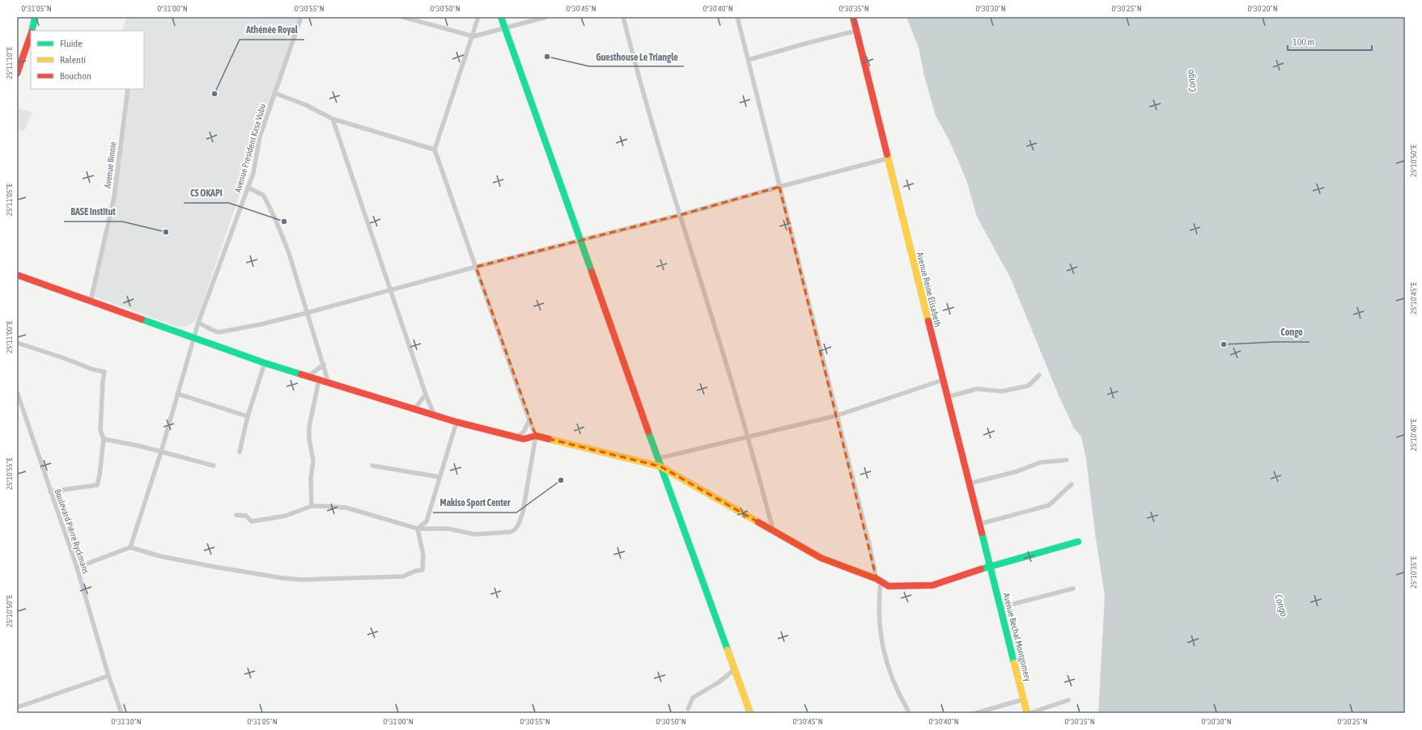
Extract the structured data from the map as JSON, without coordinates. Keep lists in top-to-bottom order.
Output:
{
  "streets": {
    "street": [
      "Avenue President Kasa Vubu",
      "Avenue Binnie",
      "Avenue Reine Elisabeth",
      "Boulevard Piérre Ryckmans",
      "Avenue Bechal Montgomery"
    ]
  },
  "crossings": [
    ["Avenue Reine Elisabeth", "Avenue Bechal Montgomery"]
  ],
  "water": ["Congo"],
  "places": [
    "Guesthouse Le Triangle",
    "Athénée Royal",
    "CS OKAPI",
    "BASE Institut",
    "Congo",
    "Makiso Sport Center"
  ],
  "legend": ["Fluide", "Ralenti", "Bouchon"],
  "scale_bar": "100 m",
  "coordinates": [
    "0°31'05\"N",
    "0°31'00\"N",
    "0°30'55\"N",
    "0°30'50\"N",
    "0°30'45\"N",
    "0°30'40\"N",
    "0°30'35\"N",
    "0°30'30\"N",
    "0°30'25\"N",
    "0°30'20\"N",
    "25°11'10\"E",
    "25°10'50\"E",
    "25°11'05\"E",
    "25°10'45\"E",
    "25°11'00\"E",
    "25°10'40\"E",
    "25°10'55\"E",
    "25°10'35\"E",
    "0°31'10\"N"
  ]
}
